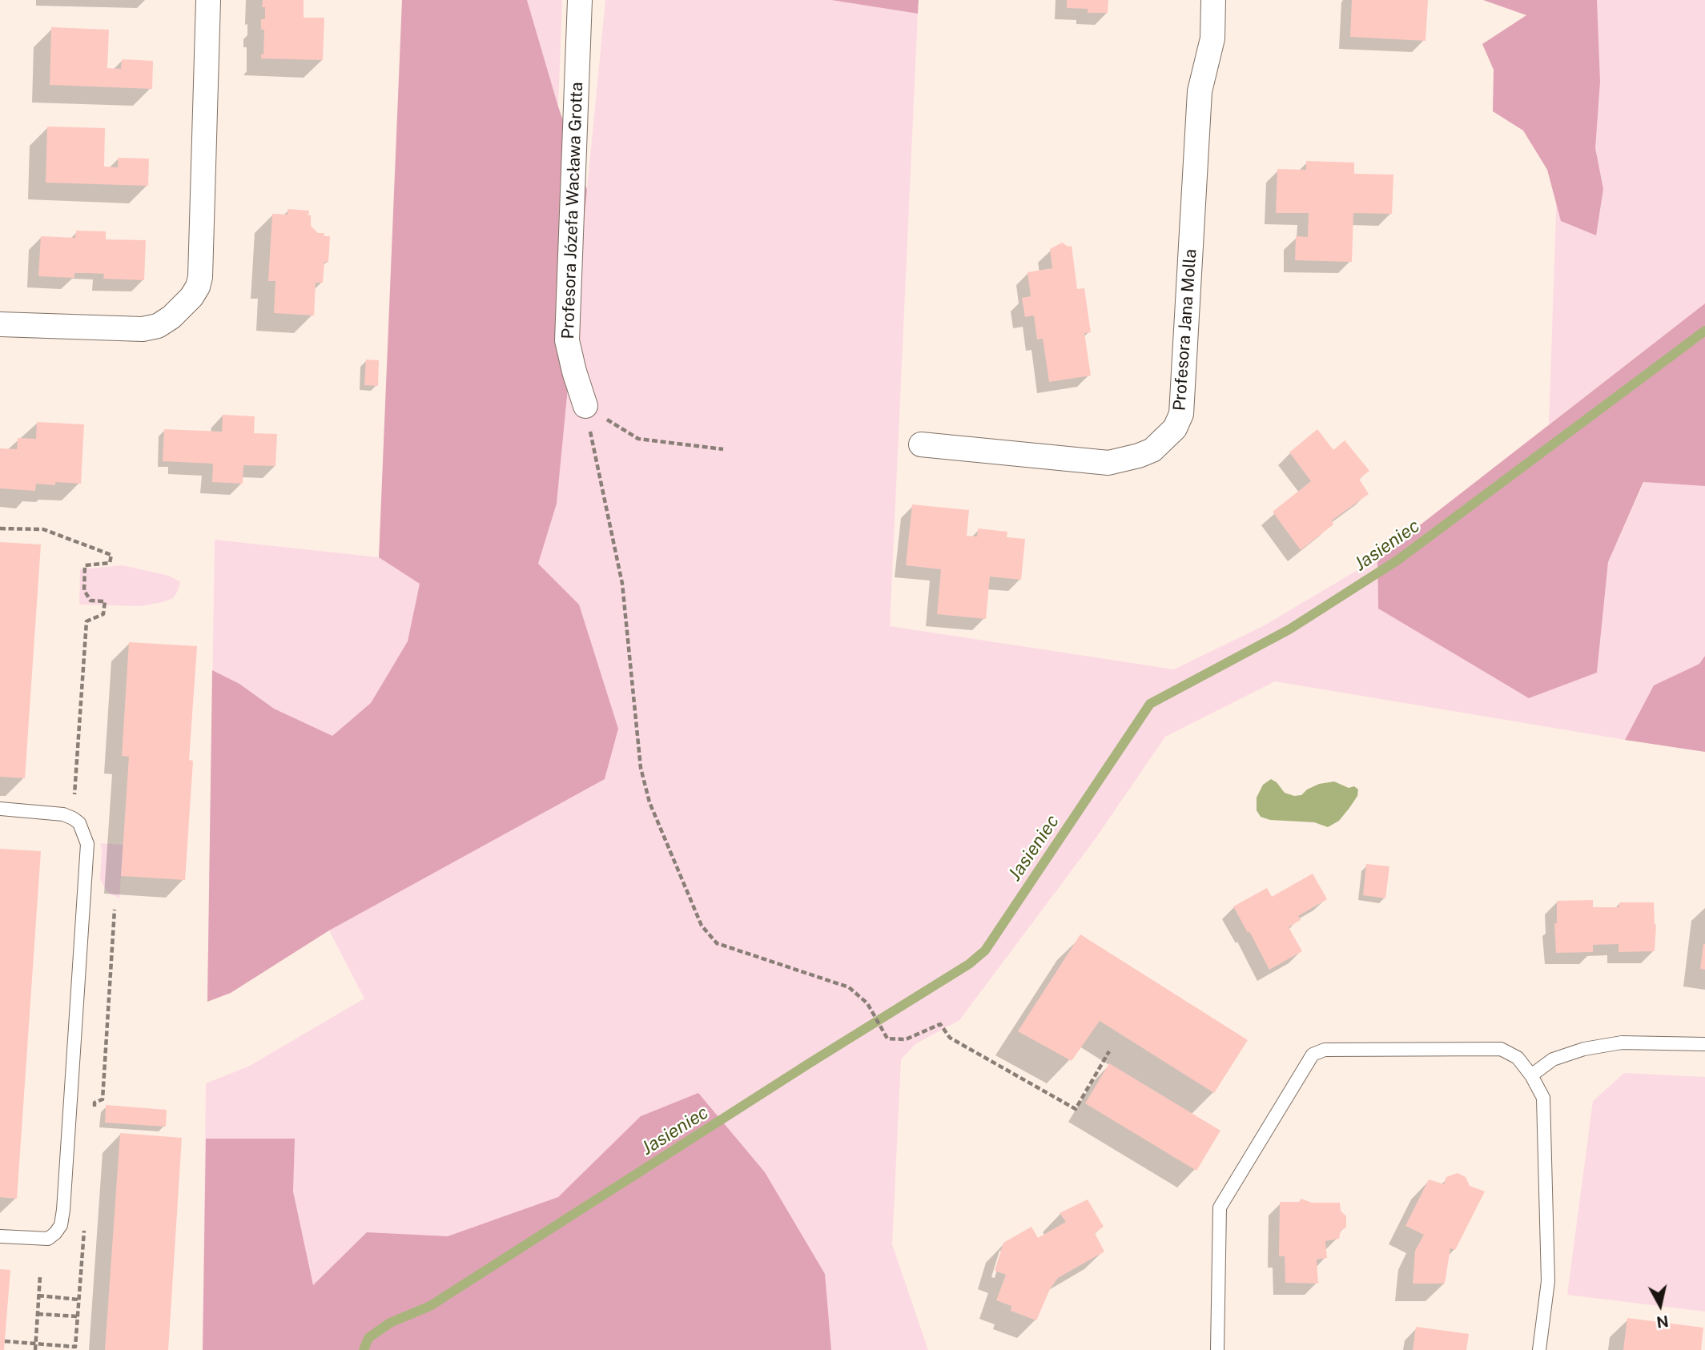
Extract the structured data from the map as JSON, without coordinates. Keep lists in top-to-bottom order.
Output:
{
  "streets": {
    "street": ["Profesora Józefa Wacława Grotta", "Profesora Jana Molla"]
  },
  "water": ["Jasieniec"],
  "north": "bottom"
}
